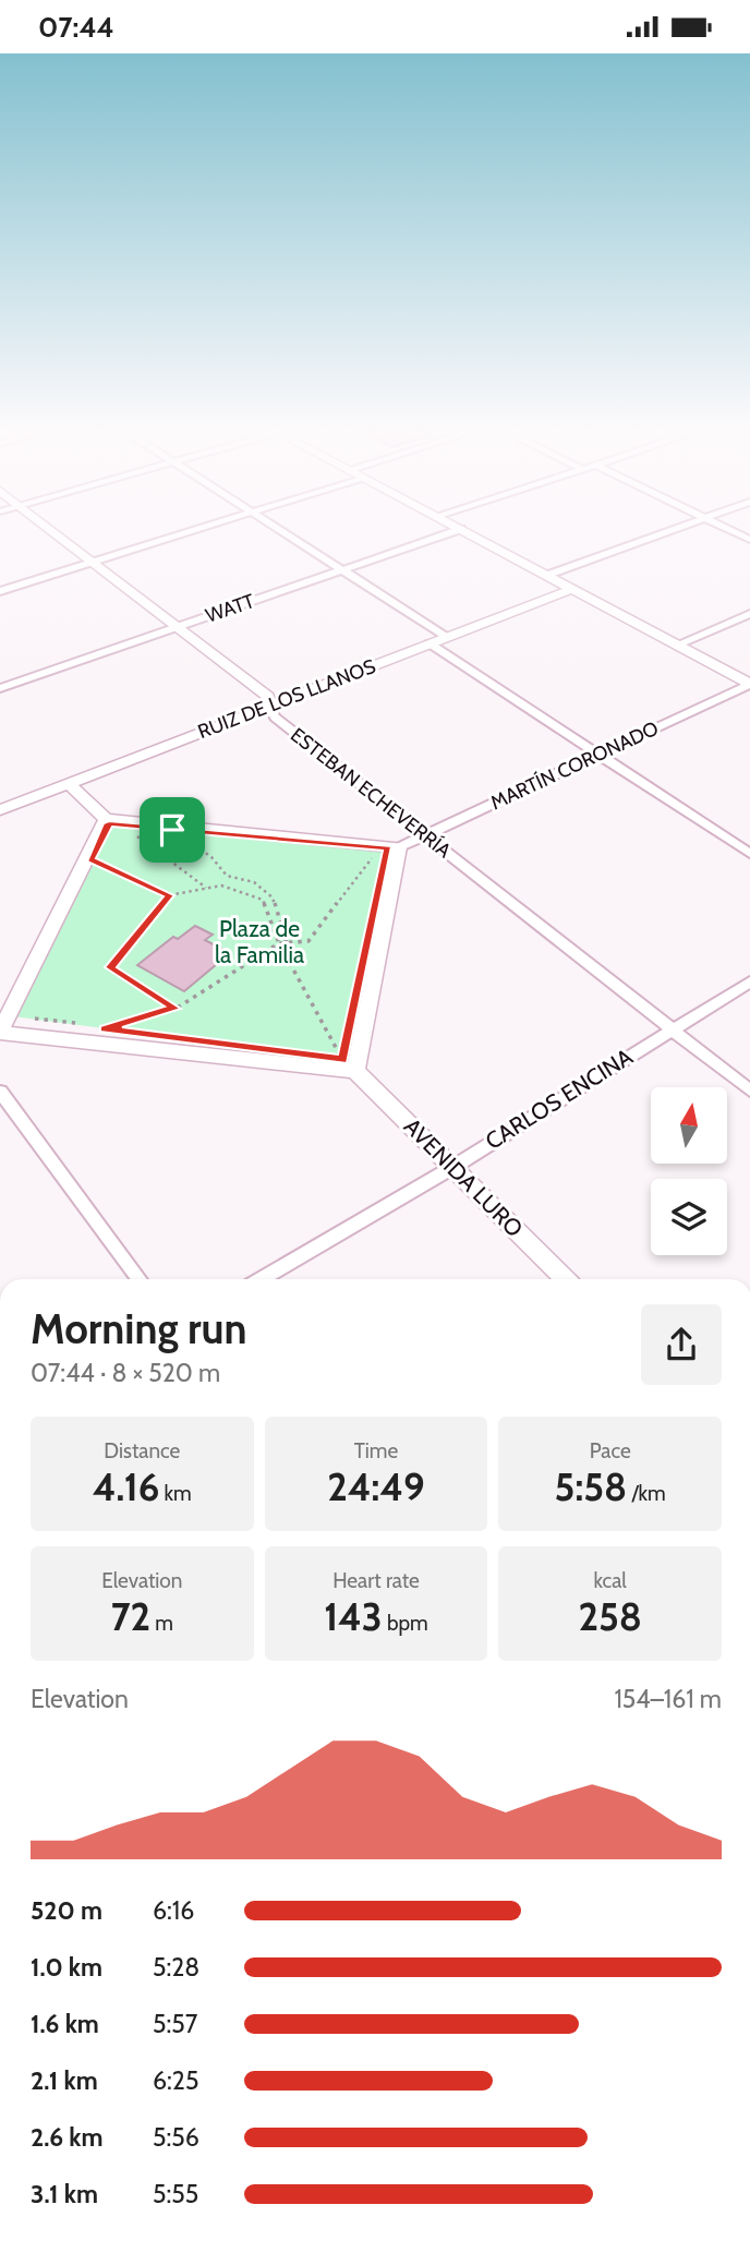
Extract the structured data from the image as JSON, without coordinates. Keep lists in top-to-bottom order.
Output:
{
  "streets": {
    "street": [
      "WATT",
      "RUIZ DE LOS LLANOS",
      "MARTÍN CORONADO",
      "ESTEBAN ECHEVERRÍA",
      "CARLOS ENCINA",
      "AVENIDA LURO"
    ]
  },
  "crossings": [
    ["WATT", "ESTEBAN ECHEVERRÍA"],
    ["RUIZ DE LOS LLANOS", "ESTEBAN ECHEVERRÍA"],
    ["MARTÍN CORONADO", "ESTEBAN ECHEVERRÍA"],
    ["ESTEBAN ECHEVERRÍA", "CARLOS ENCINA"],
    ["CARLOS ENCINA", "AVENIDA LURO"]
  ],
  "parks": ["Plaza de la Familia"],
  "north": "top",
  "page": {
    "status": "07:44",
    "heading": ["Morning run", "07:44 · 8 × 520 m"],
    "stats": [
      ["Distance", "4.16 km"],
      ["Time", "24:49"],
      ["Pace", "5:58 /km"],
      ["Elevation", "72 m"],
      ["Heart rate", "143 bpm"],
      ["kcal", "258"]
    ],
    "chart": ["Elevation", "154–161 m"],
    "list": [
      {
        "name": "520 m",
        "note": "6:16"
      },
      {
        "name": "1.0 km",
        "note": "5:28"
      },
      {
        "name": "1.6 km",
        "note": "5:57"
      },
      {
        "name": "2.1 km",
        "note": "6:25"
      },
      {
        "name": "2.6 km",
        "note": "5:56"
      },
      {
        "name": "3.1 km",
        "note": "5:55"
      }
    ]
  }
}
